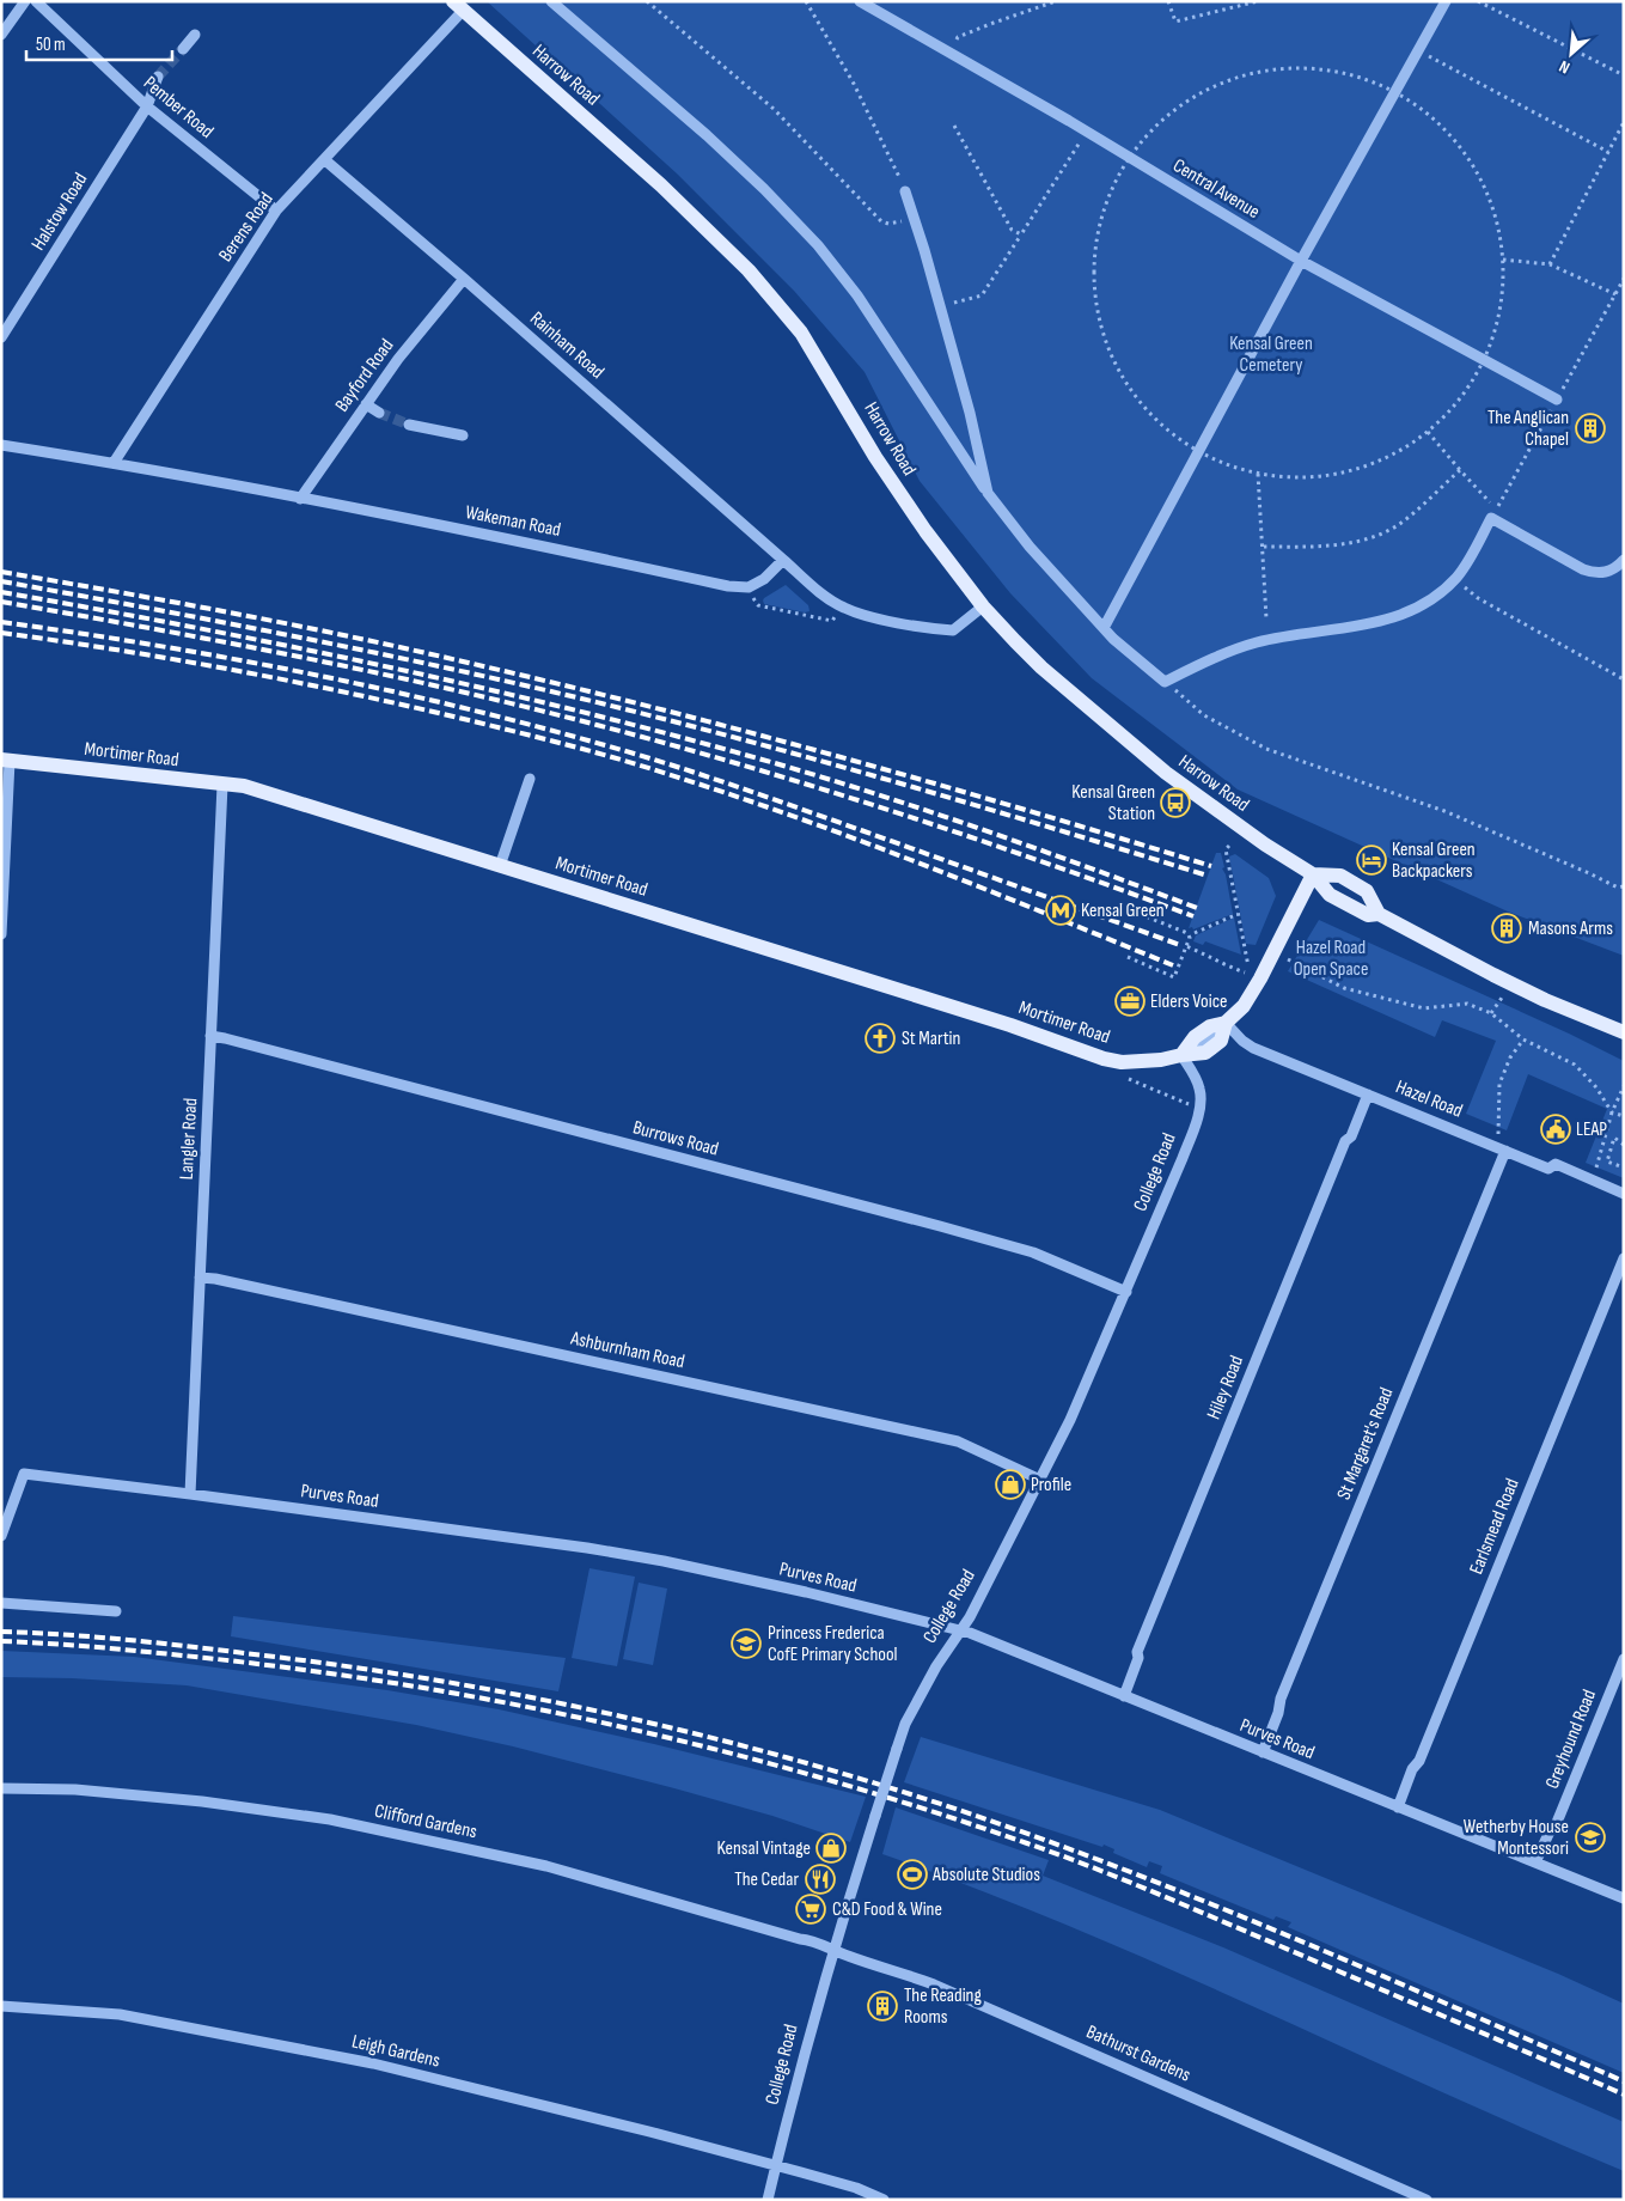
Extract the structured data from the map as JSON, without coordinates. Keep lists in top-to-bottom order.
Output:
{
  "streets": {
    "main road": ["Harrow Road", "Mortimer Road"],
    "street": [
      "Pember Road",
      "Central Avenue",
      "Halstow Road",
      "Berens Road",
      "Rainham Road",
      "Bayford Road",
      "Wakeman Road",
      "Hazel Road",
      "Langler Road",
      "Burrows Road",
      "College Road",
      "Ashburnham Road",
      "Hiley Road",
      "St Margaret's Road",
      "Purves Road",
      "Earlsmead Road",
      "Greyhound Road",
      "Clifford Gardens",
      "Leigh Gardens",
      "Bathurst Gardens"
    ]
  },
  "crossings": [
    ["Harrow Road", "Berens Road"],
    ["Pember Road", "Halstow Road"],
    ["Pember Road", "Berens Road"],
    ["Berens Road", "Rainham Road"],
    ["Berens Road", "Wakeman Road"],
    ["Rainham Road", "Bayford Road"],
    ["Bayford Road", "Wakeman Road"],
    ["Mortimer Road", "Langler Road"],
    ["Mortimer Road", "College Road"],
    ["Hazel Road", "Hiley Road"],
    ["Hazel Road", "St Margaret's Road"],
    ["Langler Road", "Burrows Road"],
    ["Langler Road", "Ashburnham Road"],
    ["Langler Road", "Purves Road"],
    ["Burrows Road", "College Road"],
    ["College Road", "Ashburnham Road"],
    ["College Road", "Purves Road"],
    ["College Road", "Clifford Gardens"],
    ["College Road", "Leigh Gardens"],
    ["College Road", "Bathurst Gardens"],
    ["Hiley Road", "Purves Road"],
    ["St Margaret's Road", "Purves Road"],
    ["Purves Road", "Earlsmead Road"],
    ["Purves Road", "Greyhound Road"],
    ["Clifford Gardens", "Bathurst Gardens"]
  ],
  "parks": ["Kensal Green Cemetery", "Hazel Road Open Space"],
  "places": {
    "building": ["The Anglican Chapel", "Masons Arms", "The Reading Rooms"],
    "bus stop": ["Kensal Green Station"],
    "hotel": ["Kensal Green Backpackers"],
    "metro station": ["Kensal Green"],
    "office": ["Elders Voice"],
    "church": ["St Martin"],
    "public building": ["LEAP"],
    "shop": ["Profile", "Kensal Vintage"],
    "school or university": ["Princess Frederica CofE Primary School", "Wetherby House Montessori"],
    "sports": ["Absolute Studios"],
    "restaurant": ["The Cedar"],
    "supermarket": ["C&D Food & Wine"]
  },
  "scale_bar": "50 m",
  "north": "bottom left"
}
